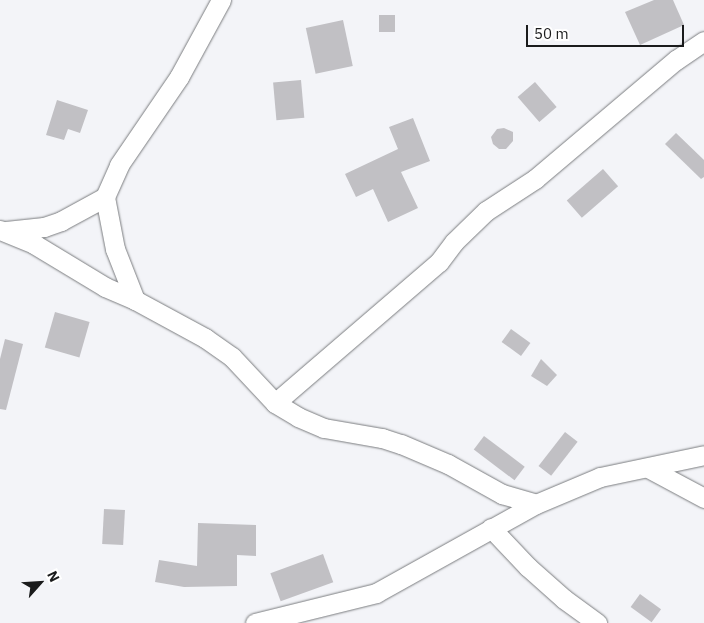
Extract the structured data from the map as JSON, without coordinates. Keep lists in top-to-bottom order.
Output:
{
  "scale_bar": "50 m",
  "north": "top right"
}
